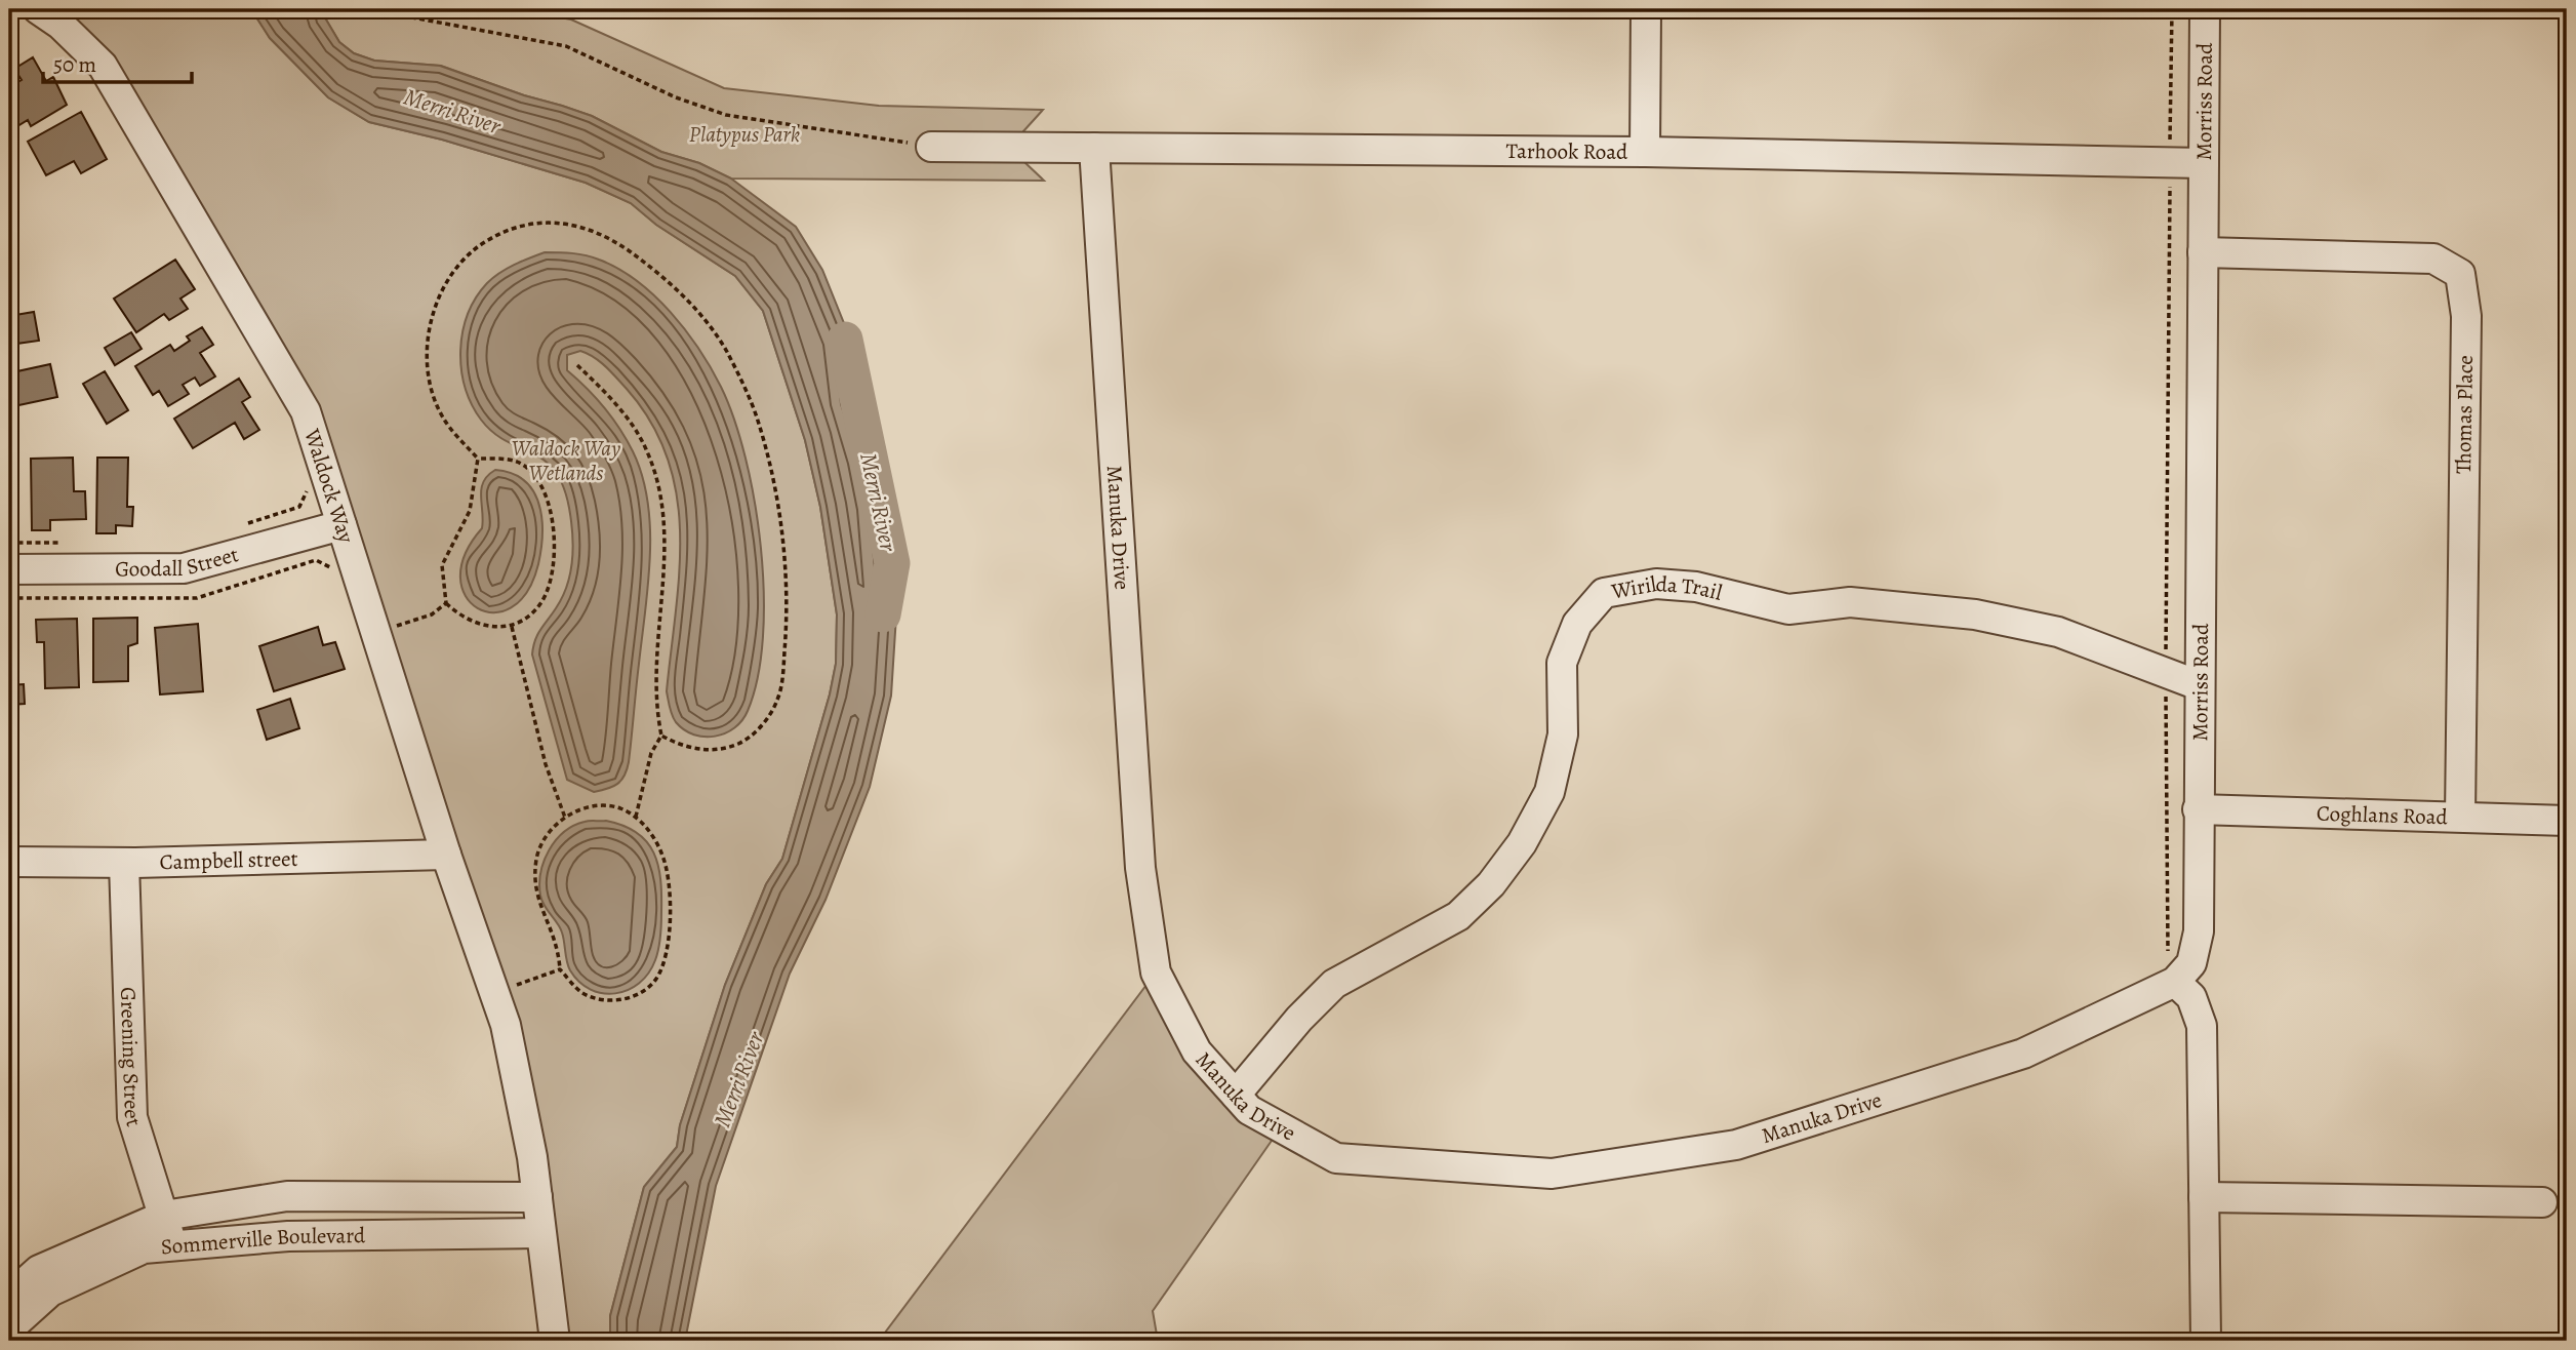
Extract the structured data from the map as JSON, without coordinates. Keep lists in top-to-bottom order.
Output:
{
  "streets": {
    "street": [
      "Morriss Road",
      "Tarhook Road",
      "Thomas Place",
      "Waldock Way",
      "Manuka Drive",
      "Goodall Street",
      "Wirilda Trail",
      "Coghlans Road",
      "Campbell street",
      "Greening Street",
      "Sommerville Boulevard"
    ]
  },
  "crossings": [
    ["Morriss Road", "Tarhook Road"],
    ["Morriss Road", "Thomas Place"],
    ["Morriss Road", "Manuka Drive"],
    ["Morriss Road", "Wirilda Trail"],
    ["Morriss Road", "Coghlans Road"],
    ["Tarhook Road", "Manuka Drive"],
    ["Thomas Place", "Coghlans Road"],
    ["Waldock Way", "Goodall Street"],
    ["Waldock Way", "Campbell street"],
    ["Waldock Way", "Sommerville Boulevard"],
    ["Manuka Drive", "Wirilda Trail"],
    ["Campbell street", "Greening Street"],
    ["Greening Street", "Sommerville Boulevard"]
  ],
  "water": ["Merri River"],
  "parks": ["Platypus Park", "Waldock Way Wetlands"],
  "scale_bar": "50 m"
}
